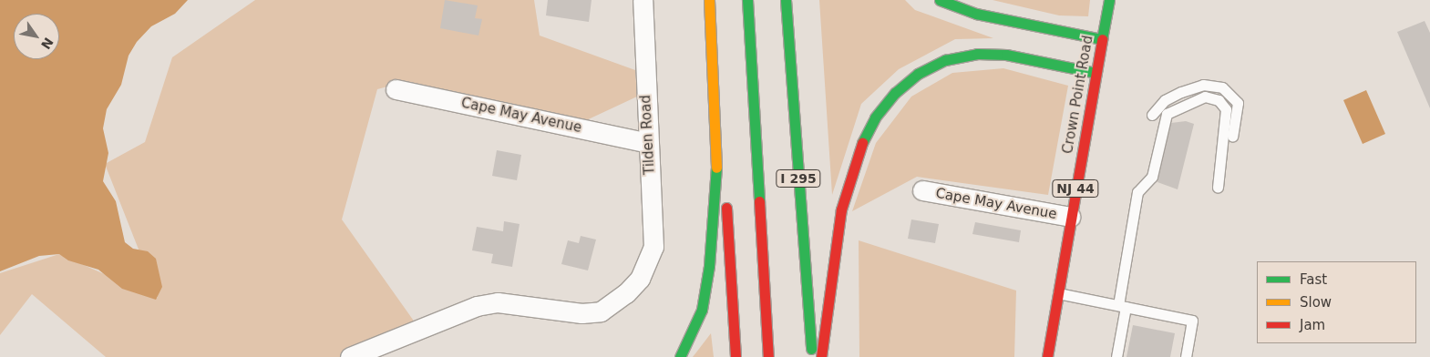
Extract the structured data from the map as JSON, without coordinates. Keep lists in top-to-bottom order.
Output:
{
  "streets": {
    "main road": ["Crown Point Road", "I 295", "NJ 44"],
    "street": ["Cape May Avenue", "Tilden Road"]
  },
  "crossings": [
    ["Crown Point Road", "Cape May Avenue"],
    ["Cape May Avenue", "Tilden Road"]
  ],
  "legend": ["Fast", "Slow", "Jam"],
  "north": "bottom right"
}
